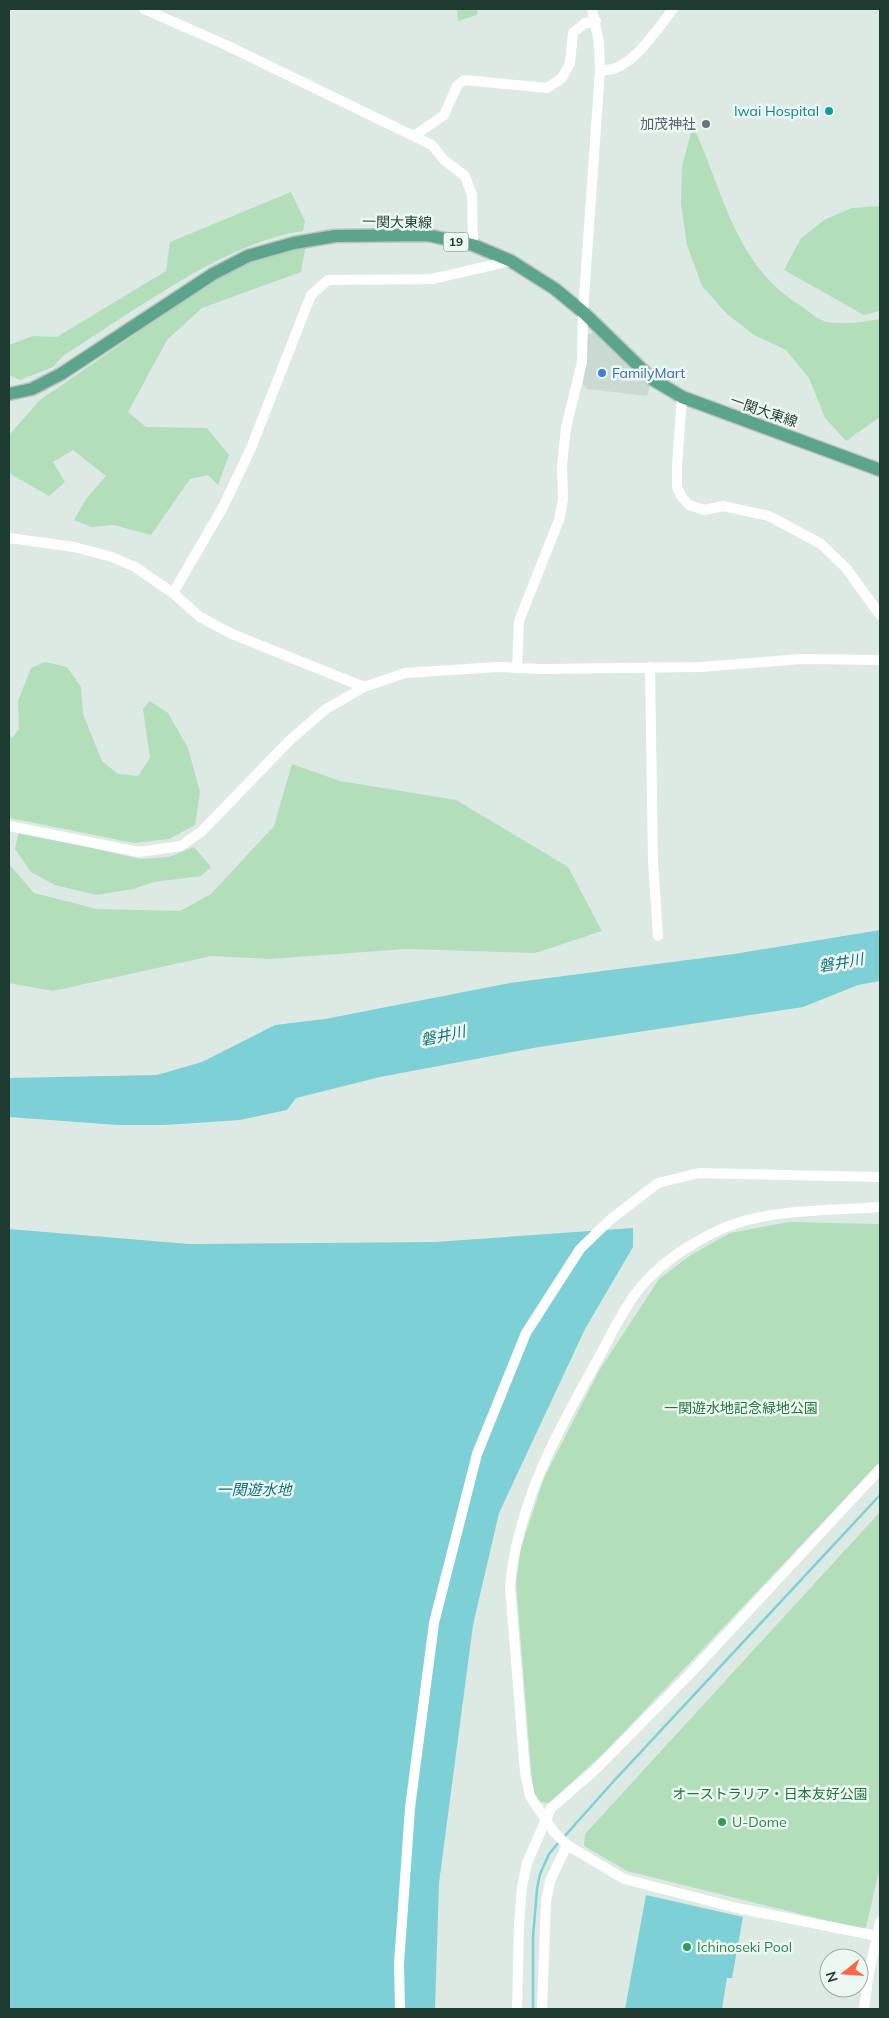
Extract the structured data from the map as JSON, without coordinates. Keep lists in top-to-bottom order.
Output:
{
  "streets": {
    "main road": ["一関大東線", "19"]
  },
  "water": ["磐井川", "一関遊水地"],
  "parks": ["一関遊水地記念緑地公園", "オーストラリア・日本友好公園"],
  "places": [
    "Iwai Hospital",
    "加茂神社",
    "FamilyMart",
    "U-Dome",
    "Ichinoseki Pool"
  ],
  "north": "left"
}
